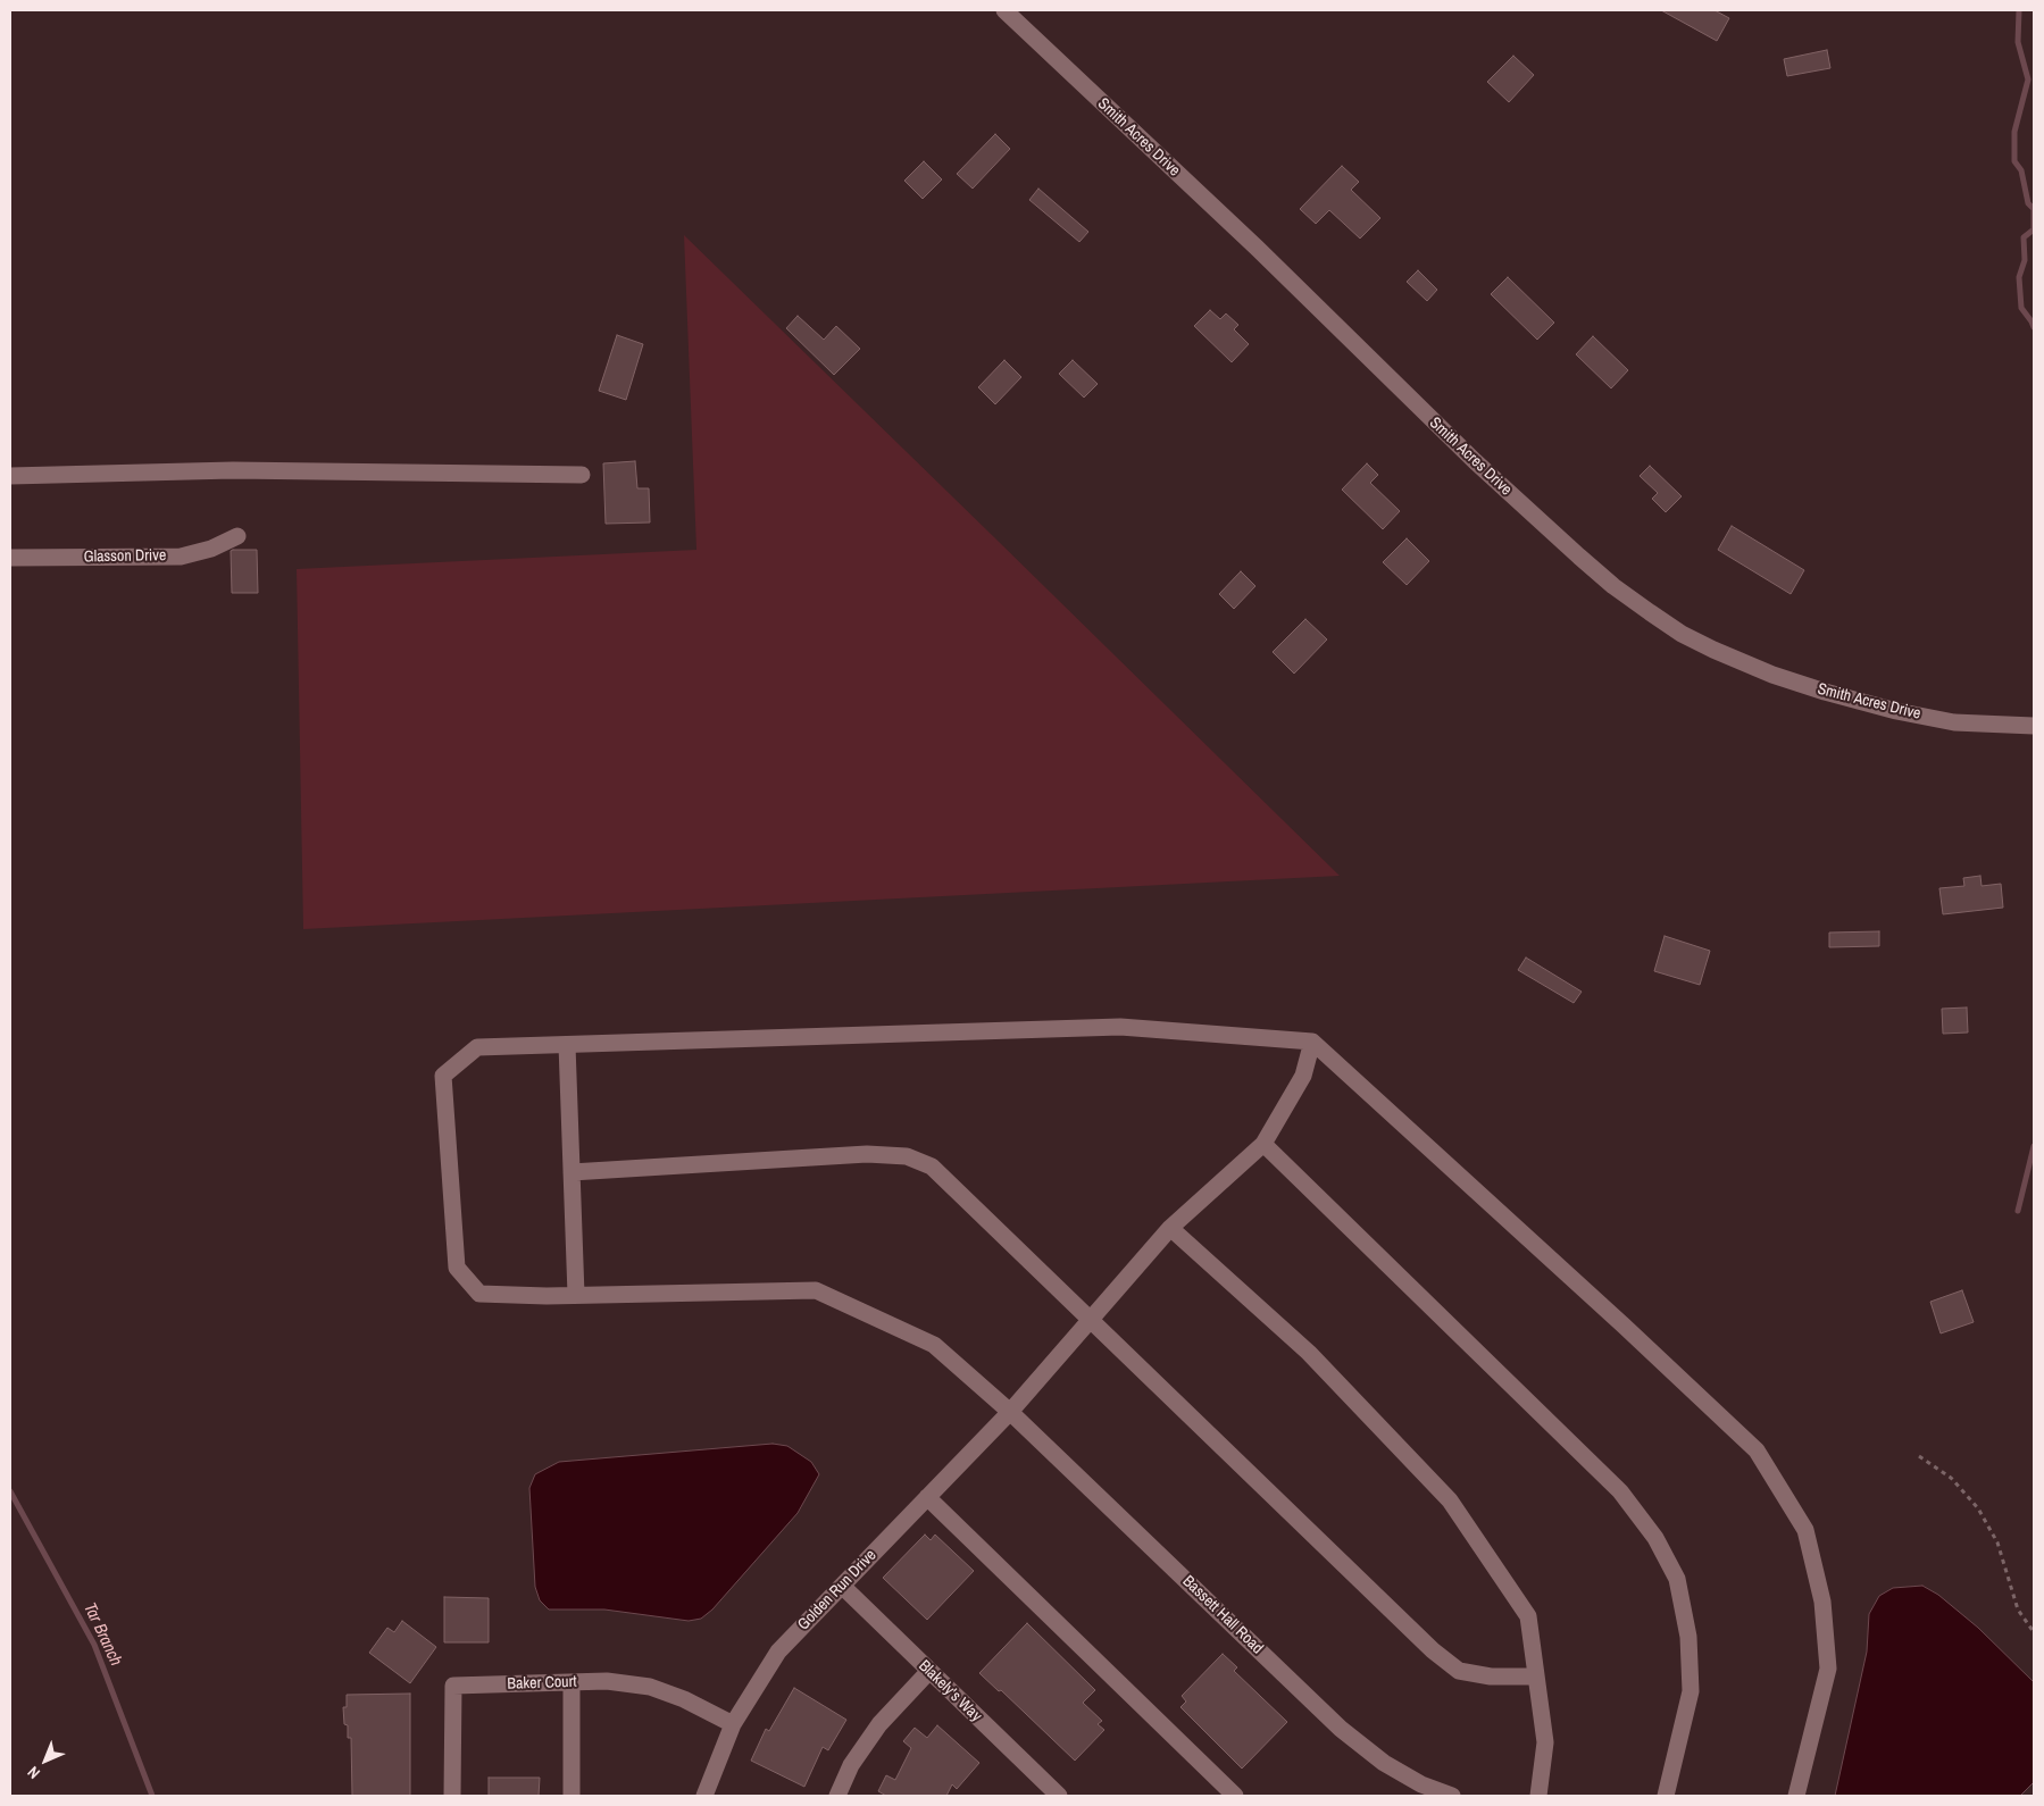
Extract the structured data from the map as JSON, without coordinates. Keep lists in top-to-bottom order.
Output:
{
  "streets": {
    "street": [
      "Smith Acres Drive",
      "Glasson Drive",
      "Golden Run Drive",
      "Bassett Hall Road",
      "Baker Court",
      "Blakely's Way"
    ]
  },
  "crossings": [
    ["Golden Run Drive", "Bassett Hall Road"],
    ["Golden Run Drive", "Baker Court"],
    ["Golden Run Drive", "Blakely's Way"]
  ],
  "water": ["Tar Branch"],
  "north": "bottom left"
}
